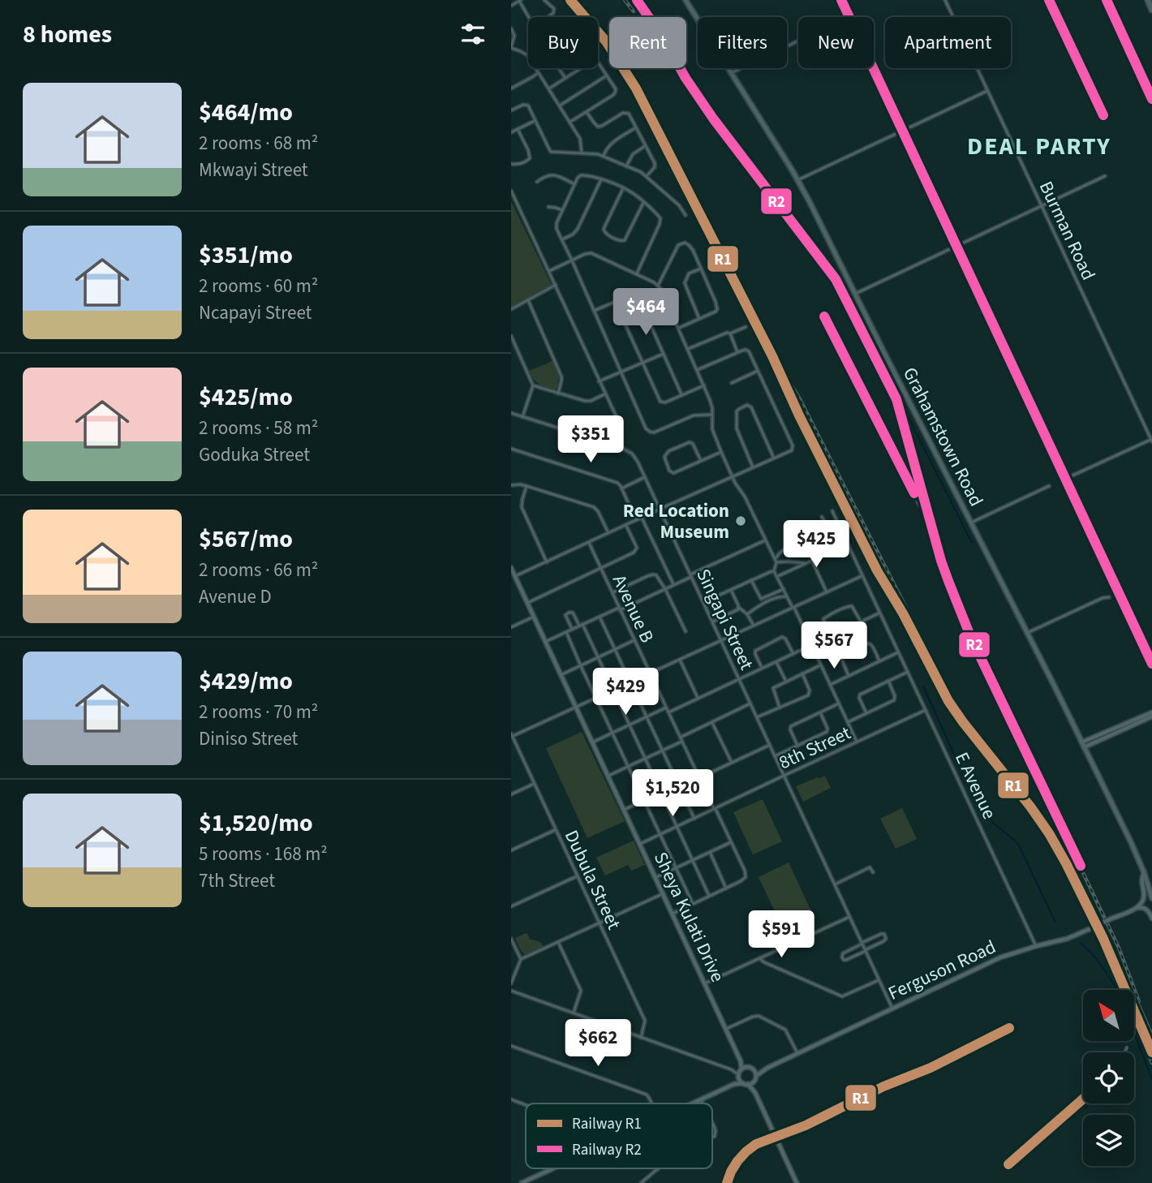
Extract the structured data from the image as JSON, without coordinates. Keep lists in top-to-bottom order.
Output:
{
  "streets": {
    "main road": ["Grahamstown Road"],
    "street": [
      "Burman Road",
      "Avenue B",
      "Singapi Street",
      "8th Street",
      "E Avenue",
      "Dubula Street",
      "Sheya Kulati Drive",
      "Ferguson Road"
    ]
  },
  "crossings": [
    ["Avenue B", "8th Street"],
    ["Singapi Street", "8th Street"],
    ["Singapi Street", "Ferguson Road"],
    ["8th Street", "E Avenue"],
    ["8th Street", "Sheya Kulati Drive"],
    ["E Avenue", "Ferguson Road"],
    ["Sheya Kulati Drive", "Ferguson Road"]
  ],
  "districts": ["DEAL PARTY"],
  "places": ["Red Location Museum"],
  "lines": ["rail line R1", "rail line R2"],
  "legend": ["Railway R1", "Railway R2"],
  "north": "top left",
  "page": {
    "heading": "8 homes",
    "chip": [
      "Buy",
      "Rent",
      "Filters",
      "New",
      "Apartment"
    ],
    "list": [
      {
        "name": "$464/mo",
        "note": "2 rooms · 68 m² · Mkwayi Street"
      },
      {
        "name": "$351/mo",
        "note": "2 rooms · 60 m² · Ncapayi Street"
      },
      {
        "name": "$425/mo",
        "note": "2 rooms · 58 m² · Goduka Street"
      },
      {
        "name": "$567/mo",
        "note": "2 rooms · 66 m² · Avenue D"
      },
      {
        "name": "$429/mo",
        "note": "2 rooms · 70 m² · Diniso Street"
      },
      {
        "name": "$1,520/mo",
        "note": "5 rooms · 168 m² · 7th Street"
      }
    ],
    "price": [
      "$464",
      "$351",
      "$425",
      "$567",
      "$429",
      "$1,520",
      "$591",
      "$662"
    ]
  }
}
